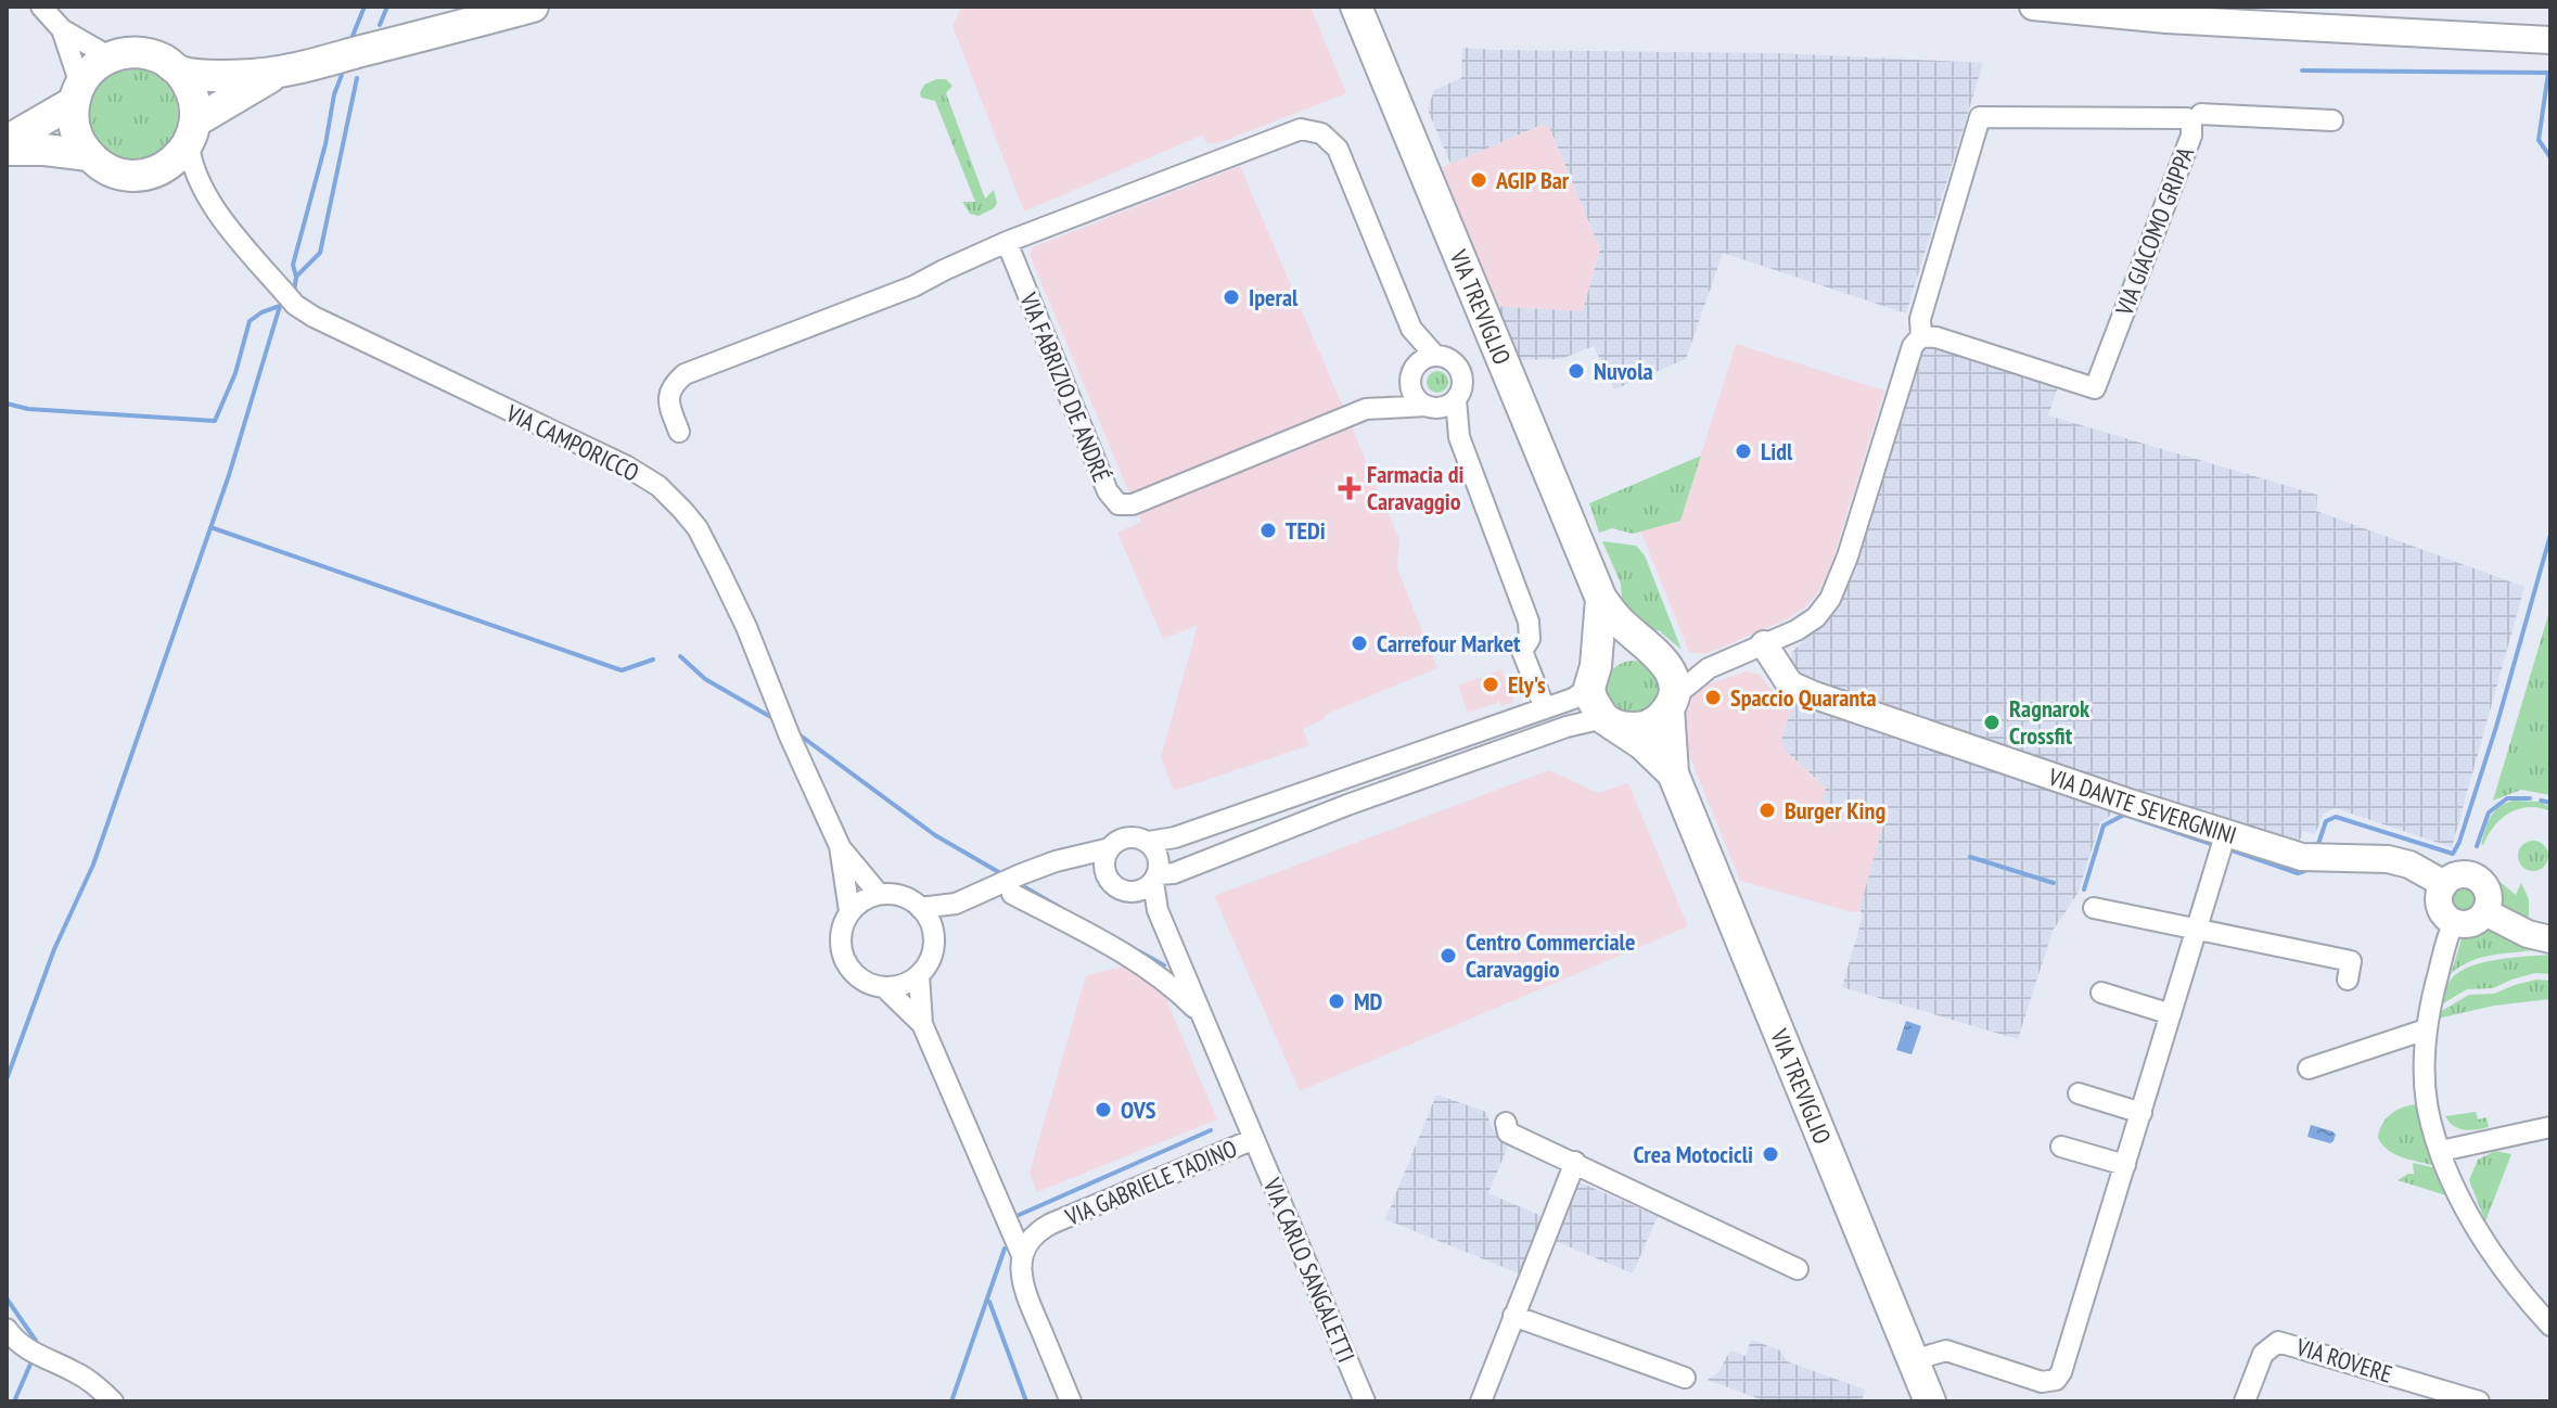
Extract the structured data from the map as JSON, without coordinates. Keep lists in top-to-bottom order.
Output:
{
  "streets": {
    "main road": ["VIA TREVIGLIO"],
    "street": [
      "VIA GIACOMO GRIPPA",
      "VIA FABRIZIO DE ANDRÉ",
      "VIA CAMPORICCO",
      "VIA DANTE SEVERGNINI",
      "VIA GABRIELE TADINO",
      "VIA CARLO SANGALETTI",
      "VIA ROVERE"
    ]
  },
  "crossings": [
    ["VIA GIACOMO GRIPPA", "VIA DANTE SEVERGNINI"],
    ["VIA GABRIELE TADINO", "VIA CARLO SANGALETTI"]
  ],
  "places": {
    "other": [
      "AGIP Bar",
      "Iperal",
      "Nuvola",
      "Lidl",
      "TEDi",
      "Carrefour Market",
      "Ely's",
      "Spaccio Quaranta",
      "Ragnarok Crossfit",
      "Burger King",
      "Centro Commerciale Caravaggio",
      "MD",
      "OVS",
      "Crea Motocicli"
    ],
    "health": ["Farmacia di Caravaggio"]
  }
}
